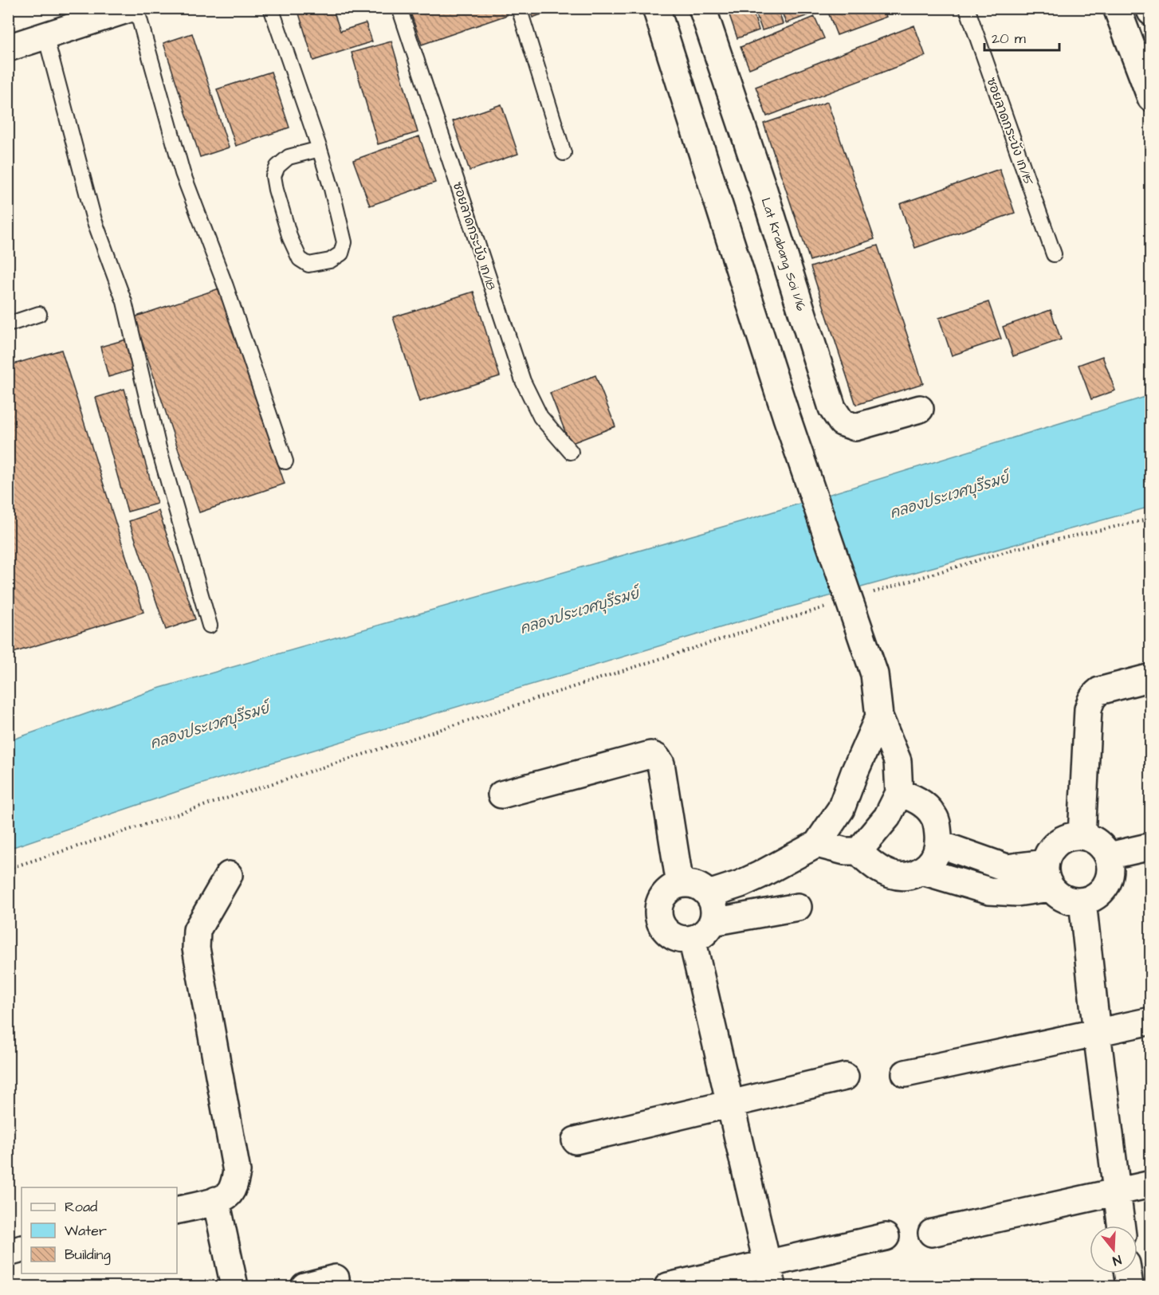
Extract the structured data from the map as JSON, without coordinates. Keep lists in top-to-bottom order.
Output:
{
  "streets": {
    "street": ["Lat Krabang Soi 1/16"],
    "lane": ["ซอยลาดกระบัง 1ก/15", "ซอยลาดกระบัง 1ก/18"]
  },
  "water": ["คลองประเวศบุรีรมย์"],
  "legend": ["Road", "Water", "Building"],
  "scale_bar": "20 m",
  "north": "bottom"
}
